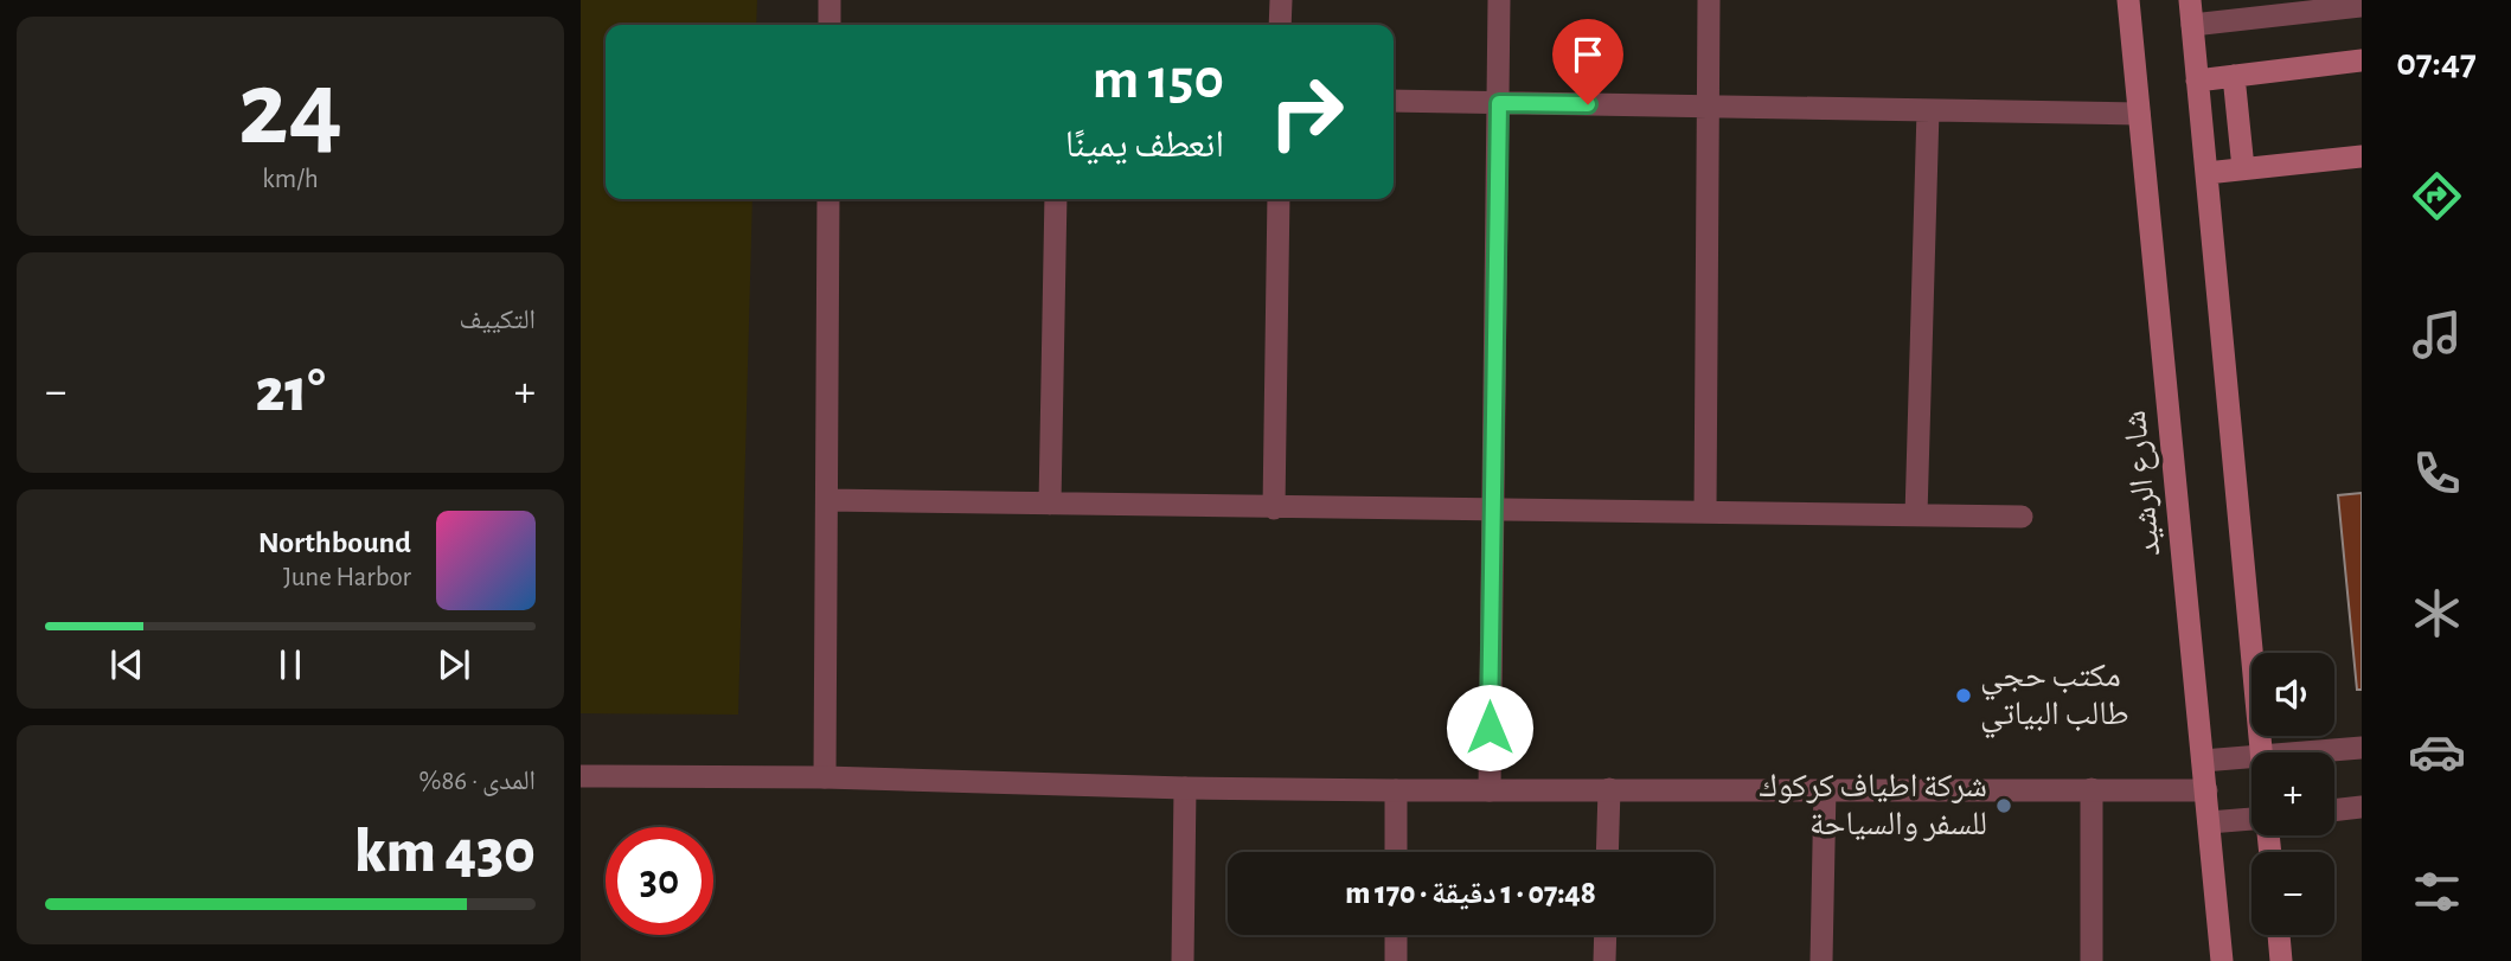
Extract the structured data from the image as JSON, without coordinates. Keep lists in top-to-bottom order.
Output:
{
  "streets": {
    "main road": ["شارع الرشيد"]
  },
  "places": ["مكتب حجي طالب البياتي", "شركة اطياف كركوك للسفر والسياحة"],
  "page": {
    "tabs": "07:47",
    "tile": [
      ["24", "km/h"],
      "التكييف",
      ["المدى · 86%", "430 km"]
    ],
    "turn": ["150 m", "انعطف يمينًا"],
    "heat": ["−", "21°", "+"],
    "song": ["Northbound", "June Harbor"],
    "map_buttons": ["+", "−"],
    "limit": "30",
    "trip": "07:48 · 1 دقيقة · 170 m"
  }
}
